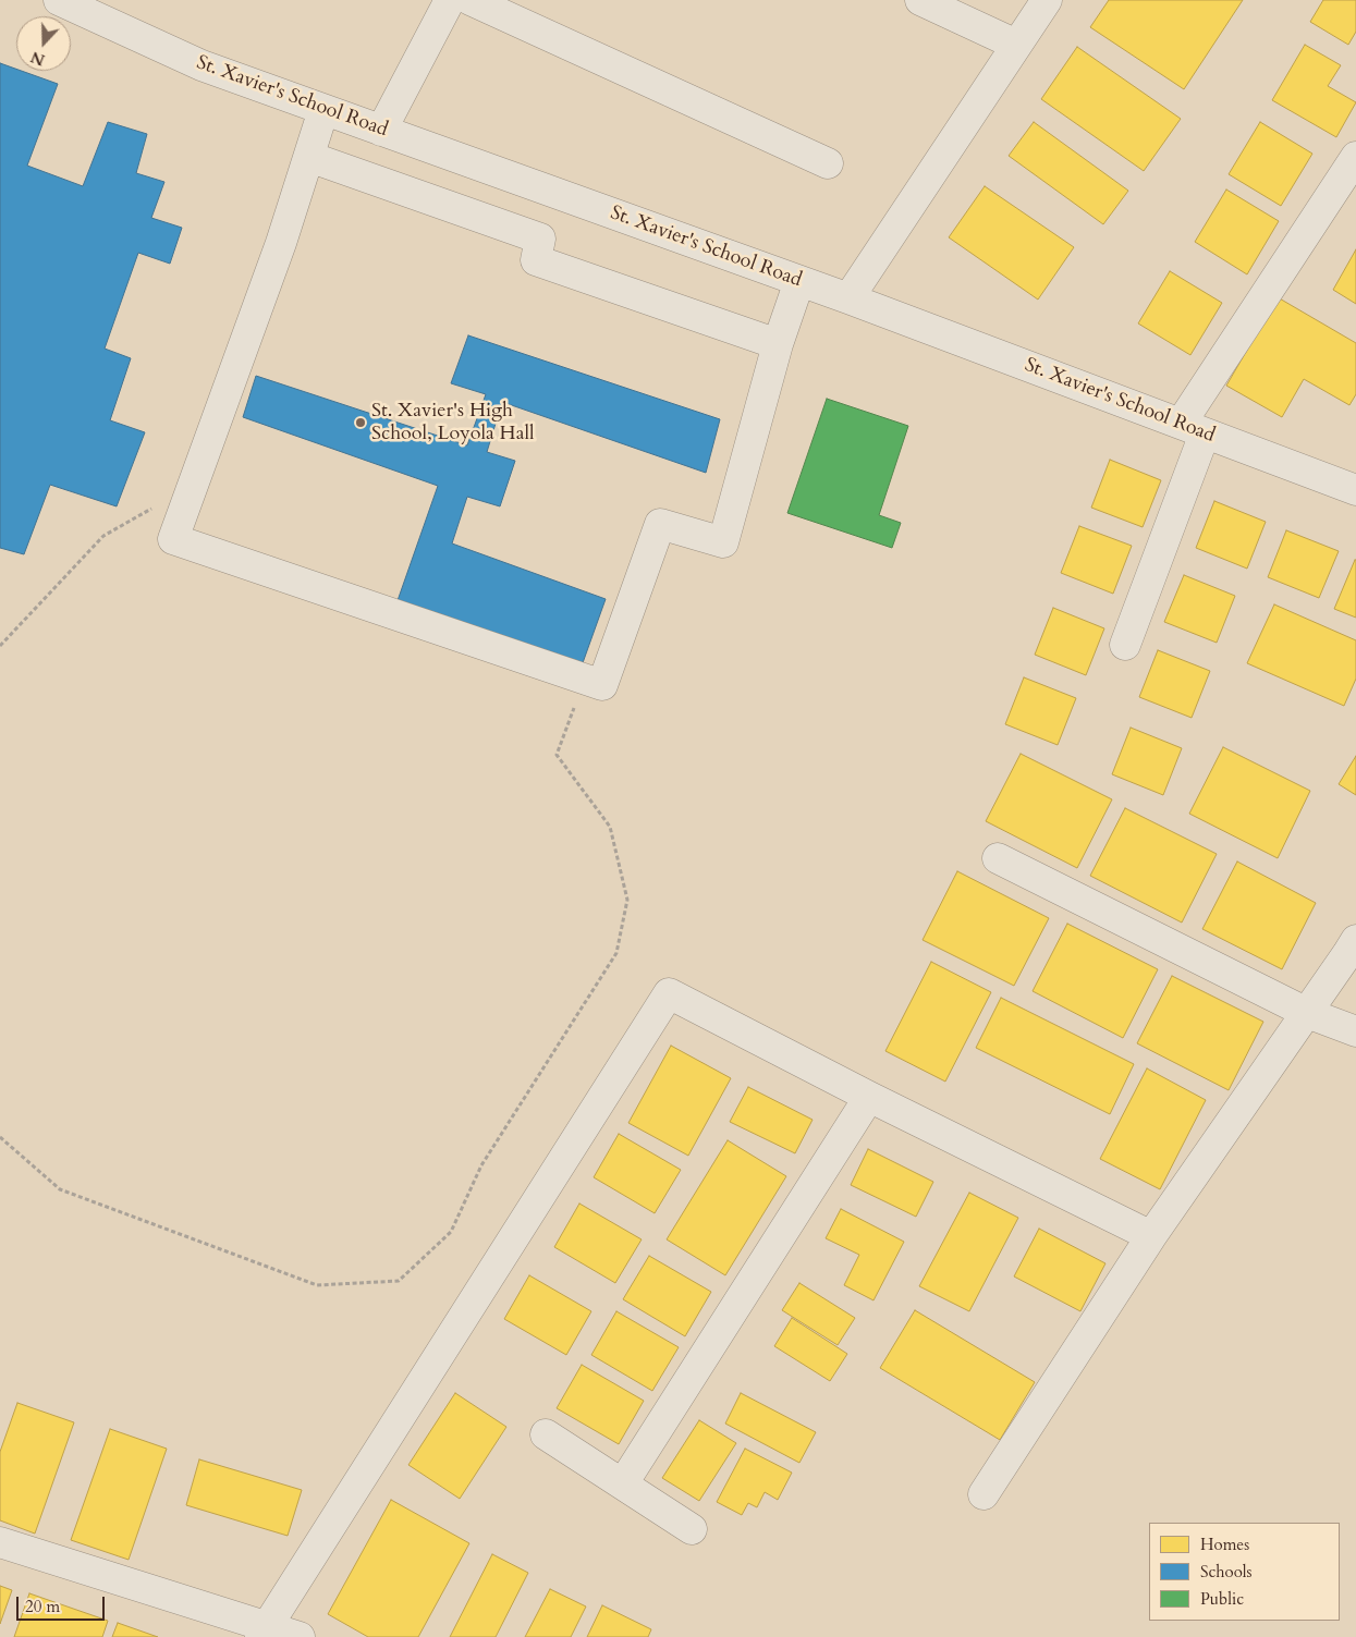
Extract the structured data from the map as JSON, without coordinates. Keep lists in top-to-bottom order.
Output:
{
  "streets": {
    "street": ["St. Xavier's School Road"]
  },
  "places": ["St. Xavier's High School, Loyola Hall"],
  "legend": ["Homes", "Schools", "Public"],
  "scale_bar": "20 m",
  "north": "bottom"
}
